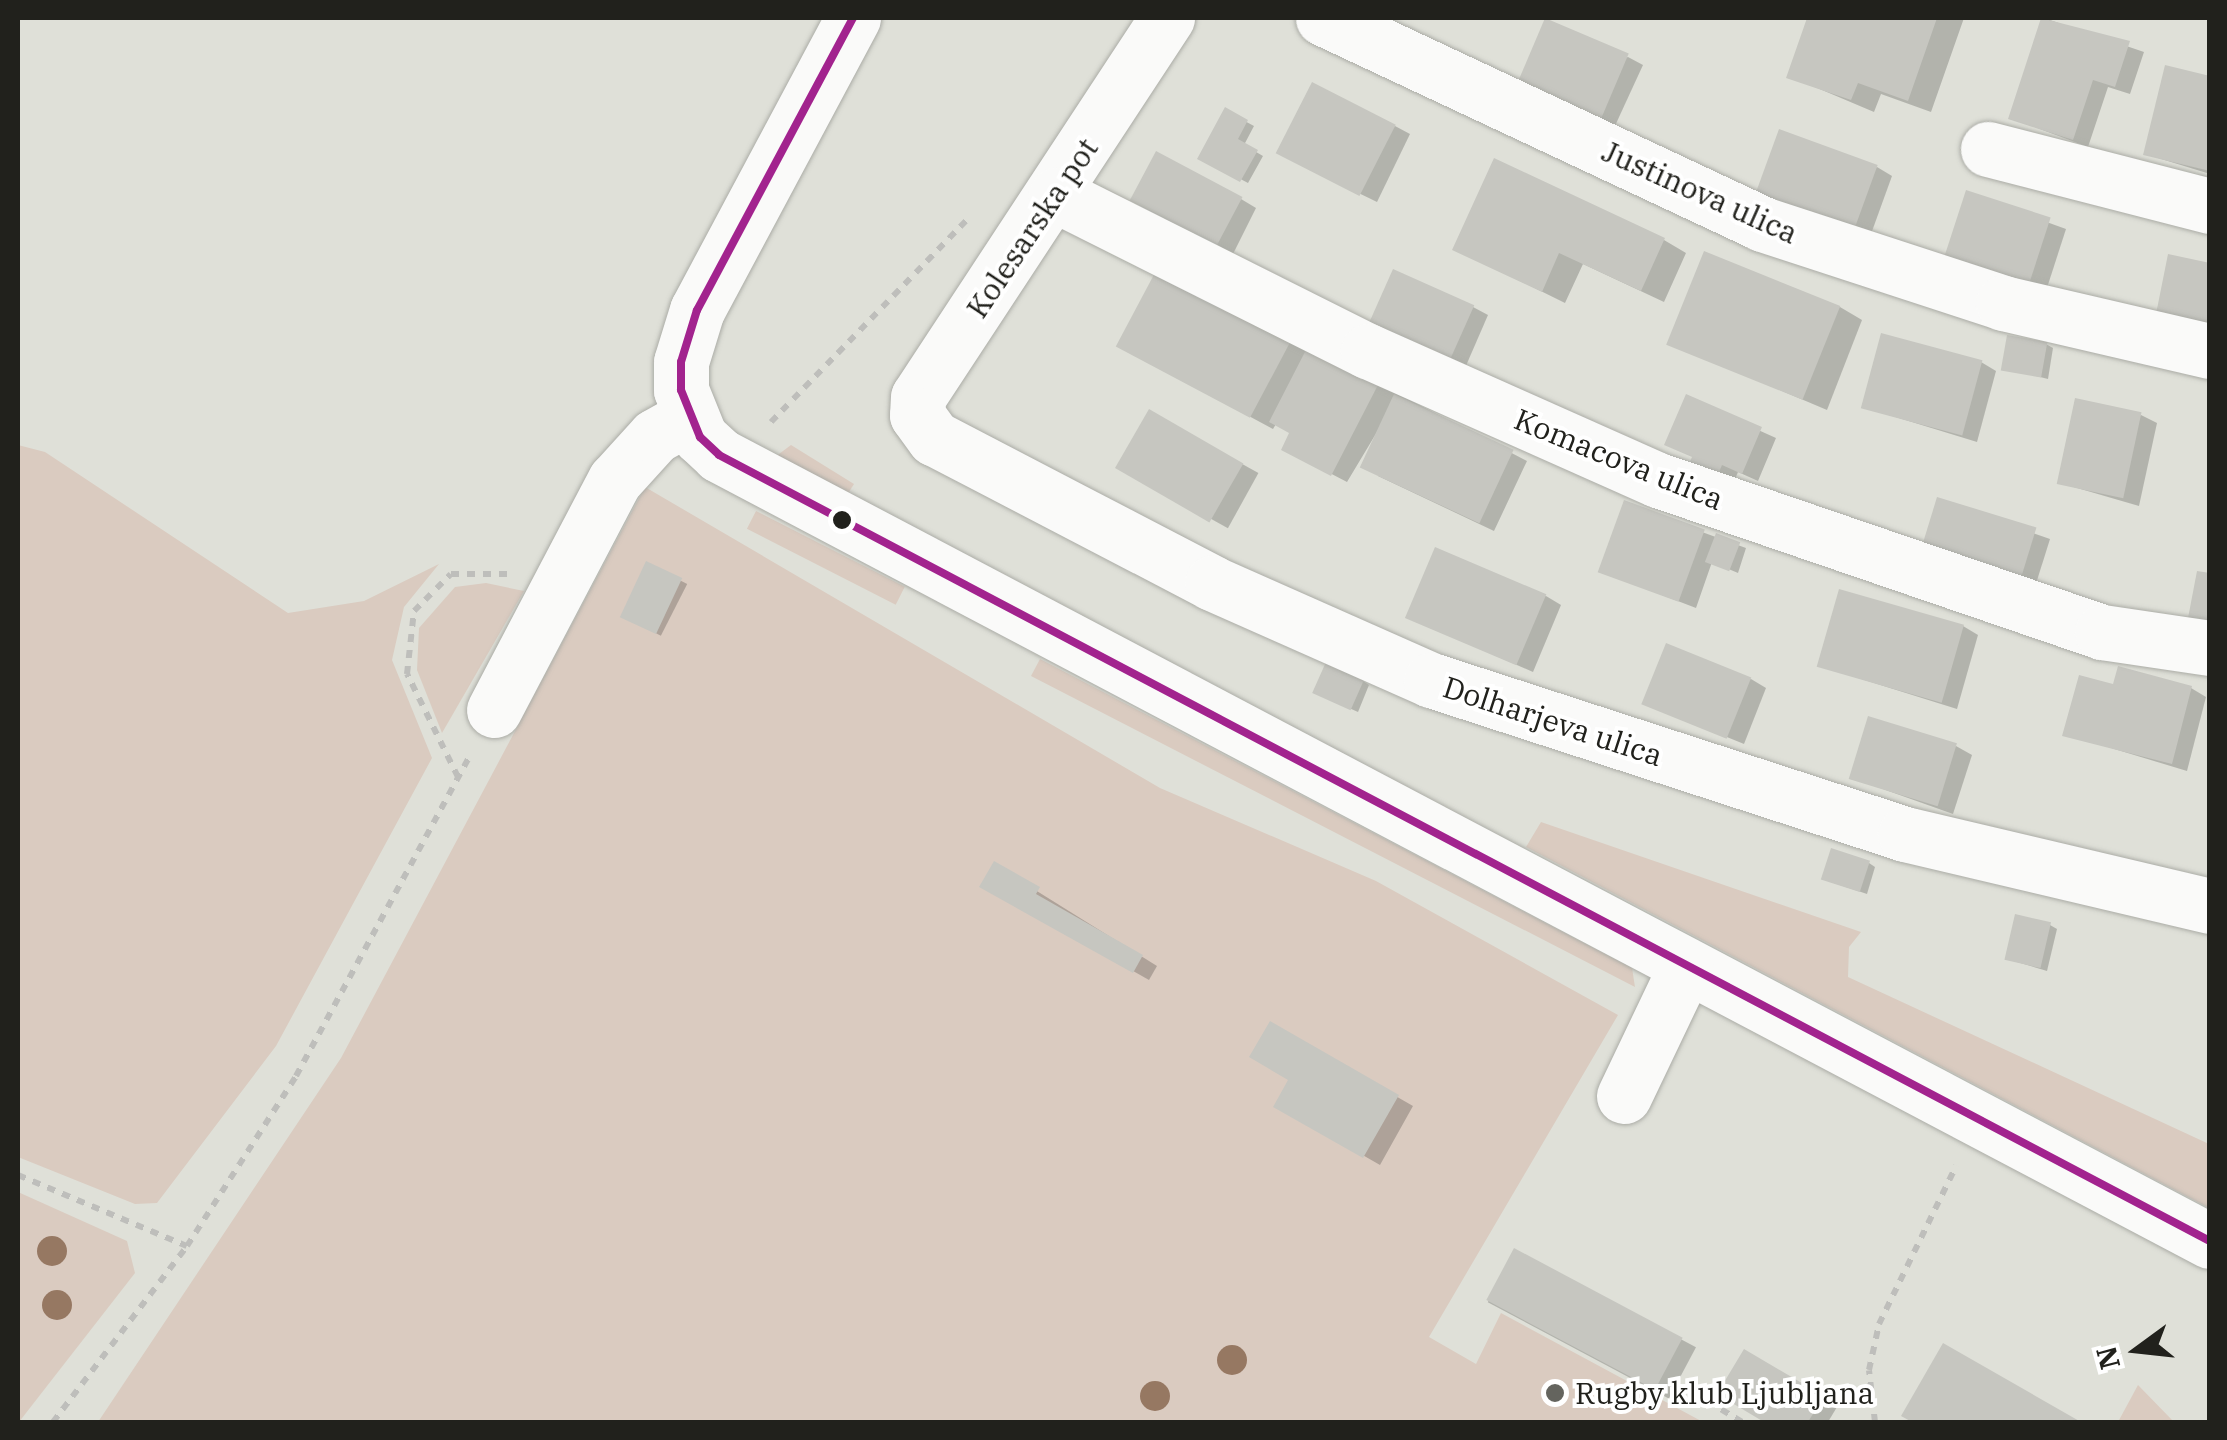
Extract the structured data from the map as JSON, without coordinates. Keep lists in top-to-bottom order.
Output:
{
  "streets": {
    "street": [
      "Justinova ulica",
      "Kolesarska pot",
      "Komacova ulica",
      "Dolharjeva ulica"
    ]
  },
  "crossings": [
    ["Kolesarska pot", "Komacova ulica"],
    ["Kolesarska pot", "Dolharjeva ulica"]
  ],
  "places": ["Rugby klub Ljubljana"],
  "north": "left"
}
